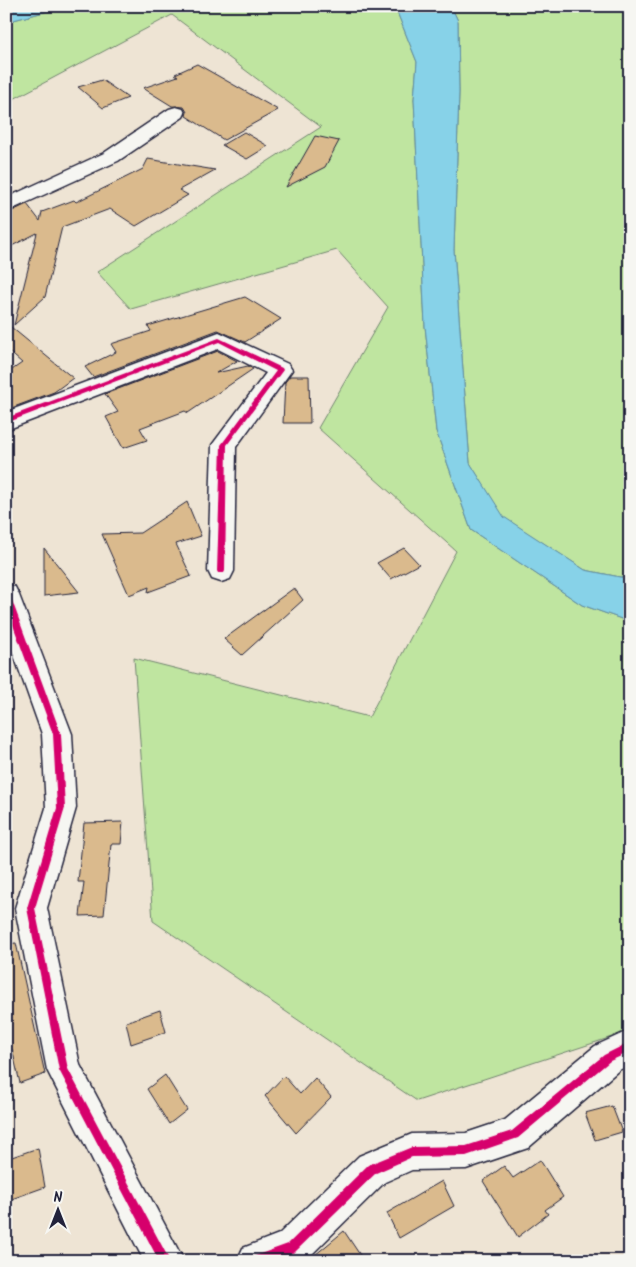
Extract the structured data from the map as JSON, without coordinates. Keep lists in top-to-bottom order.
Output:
{
  "north": "top"
}
